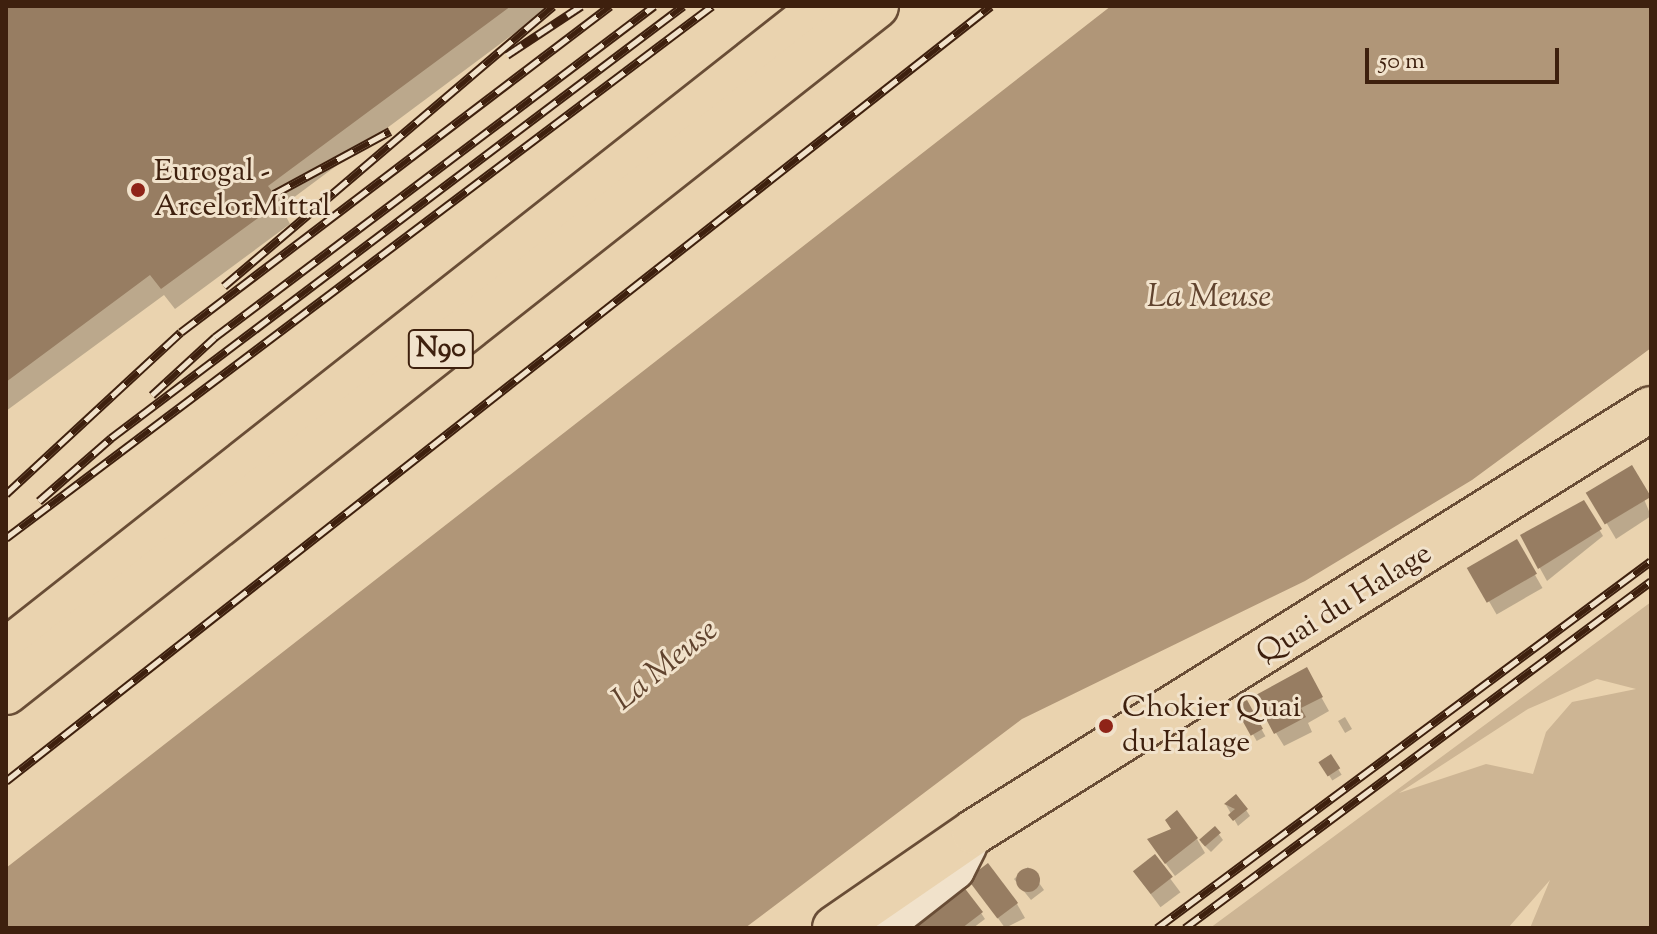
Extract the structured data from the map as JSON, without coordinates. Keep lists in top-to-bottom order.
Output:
{
  "streets": {
    "main road": ["N90", "Quai du Halage"]
  },
  "water": ["La Meuse"],
  "places": ["Eurogal - ArcelorMittal", "Chokier Quai du Halage"],
  "scale_bar": "50 m"
}
